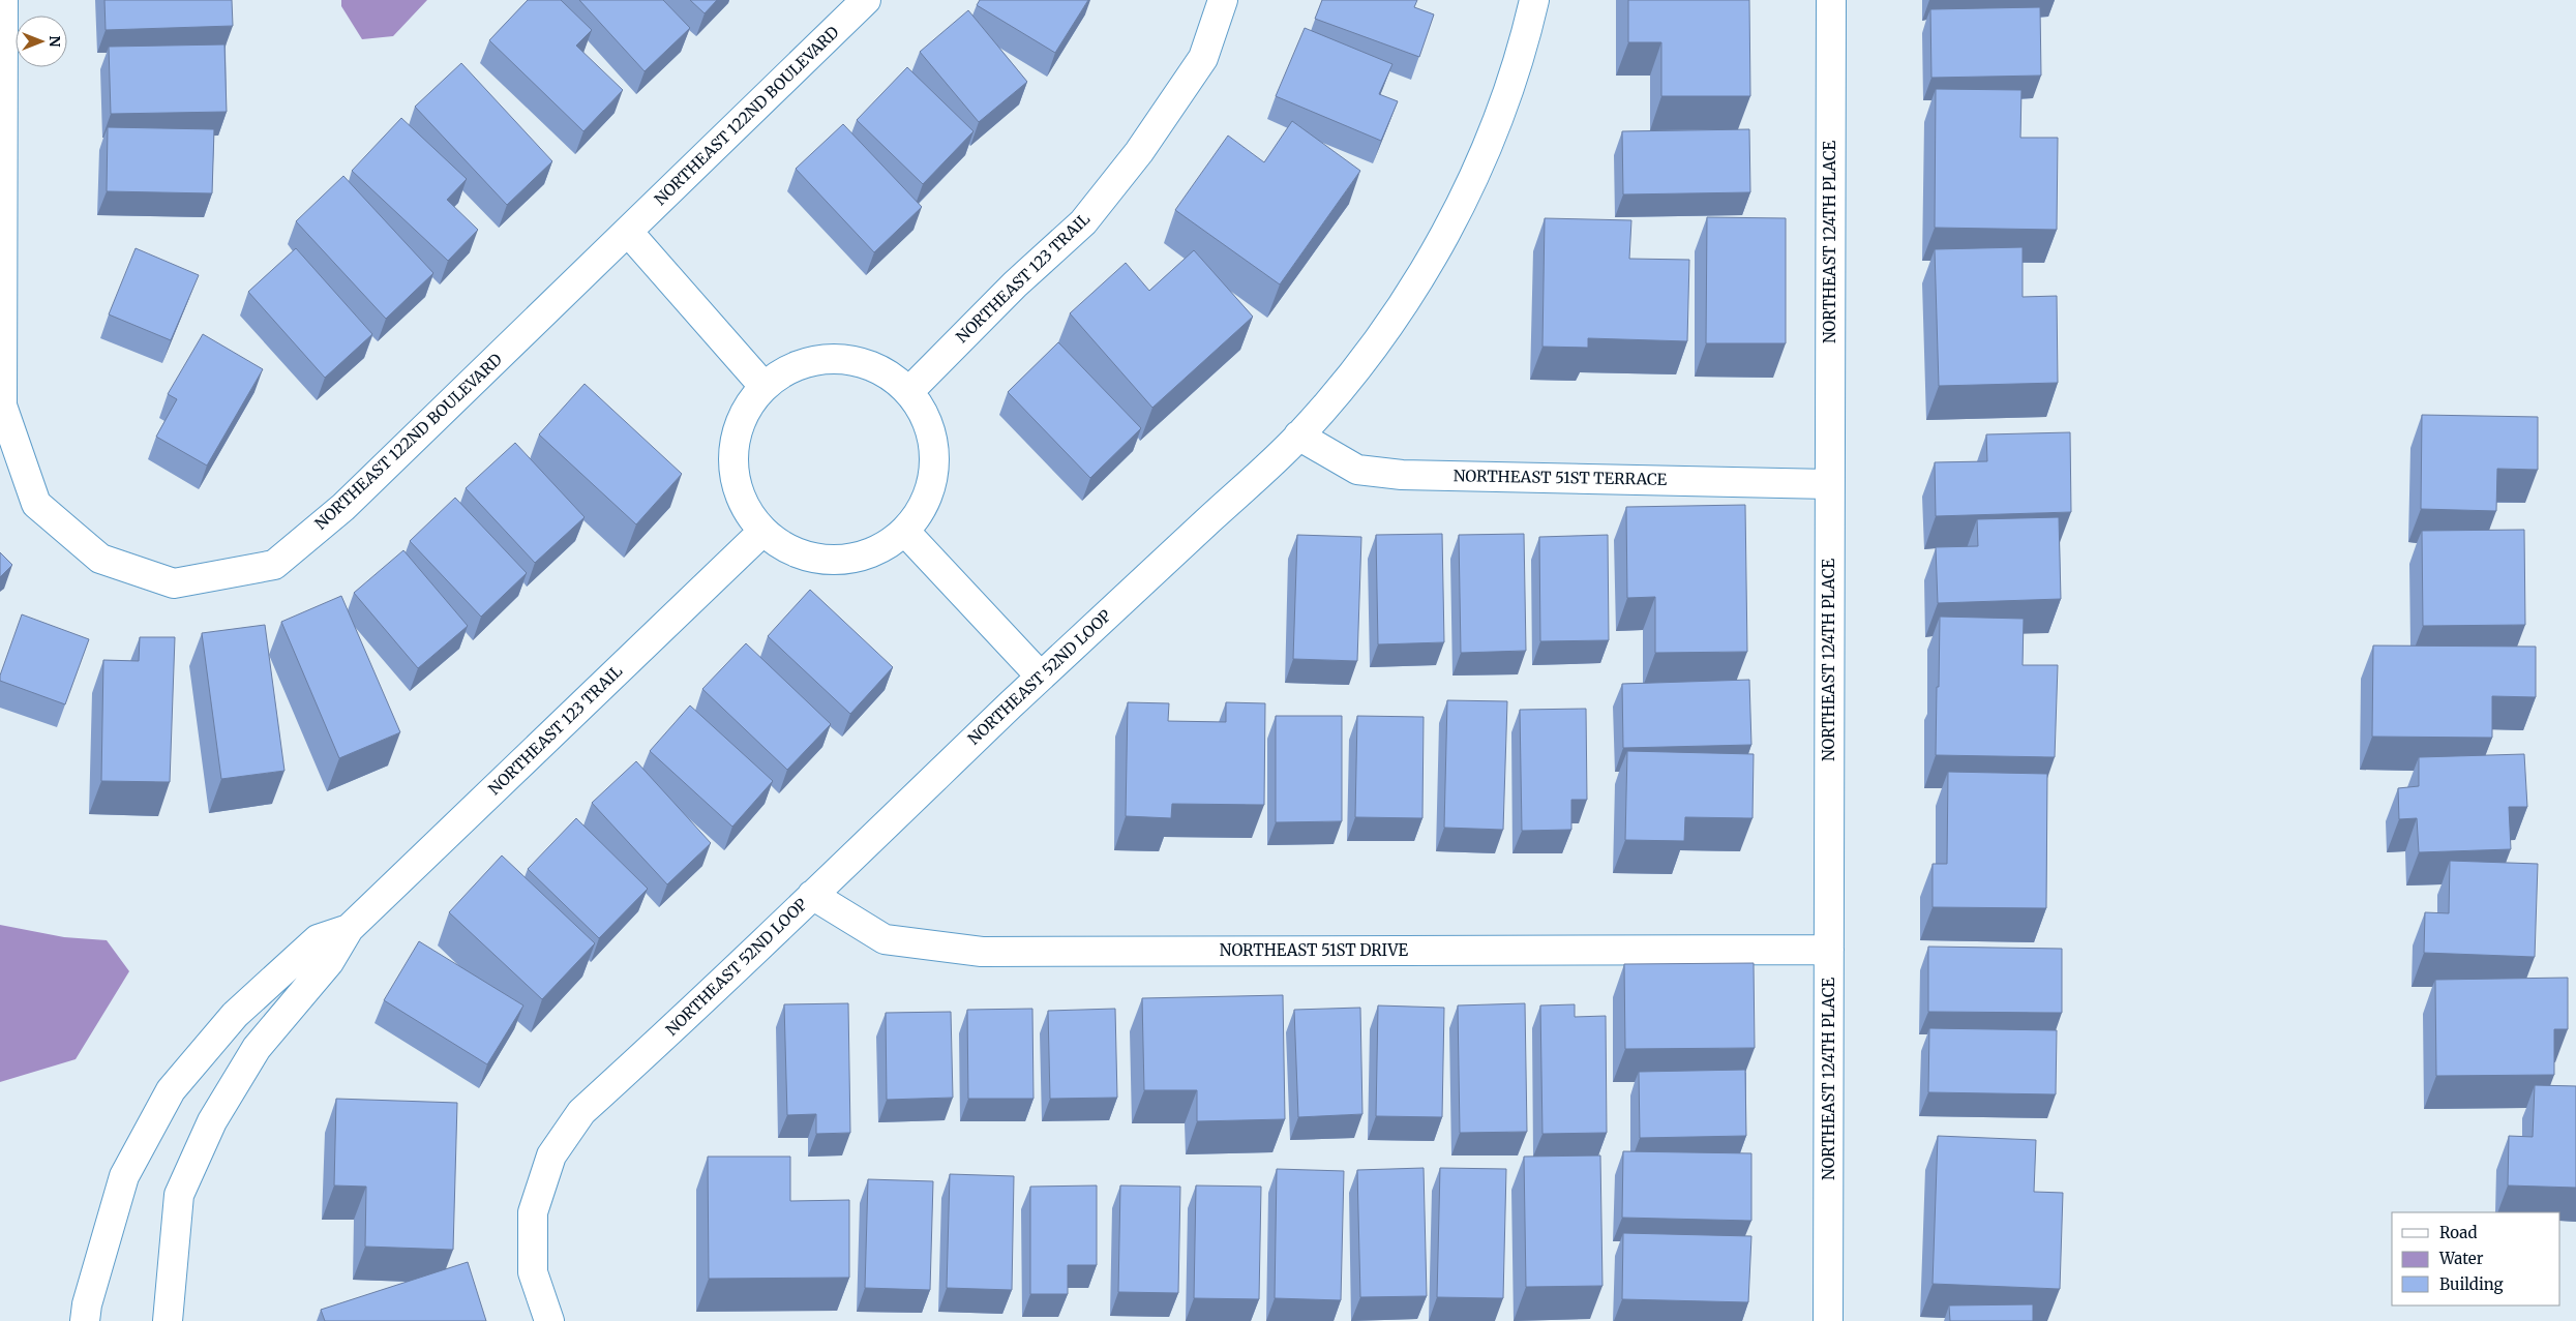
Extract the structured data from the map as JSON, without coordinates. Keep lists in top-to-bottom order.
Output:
{
  "streets": {
    "street": [
      "NORTHEAST 122ND BOULEVARD",
      "NORTHEAST 124TH PLACE",
      "NORTHEAST 123 TRAIL",
      "NORTHEAST 51ST TERRACE",
      "NORTHEAST 52ND LOOP",
      "NORTHEAST 51ST DRIVE"
    ]
  },
  "crossings": [
    ["NORTHEAST 124TH PLACE", "NORTHEAST 51ST TERRACE"],
    ["NORTHEAST 124TH PLACE", "NORTHEAST 51ST DRIVE"],
    ["NORTHEAST 51ST TERRACE", "NORTHEAST 52ND LOOP"],
    ["NORTHEAST 52ND LOOP", "NORTHEAST 51ST DRIVE"]
  ],
  "legend": ["Road", "Water", "Building"],
  "north": "right"
}
